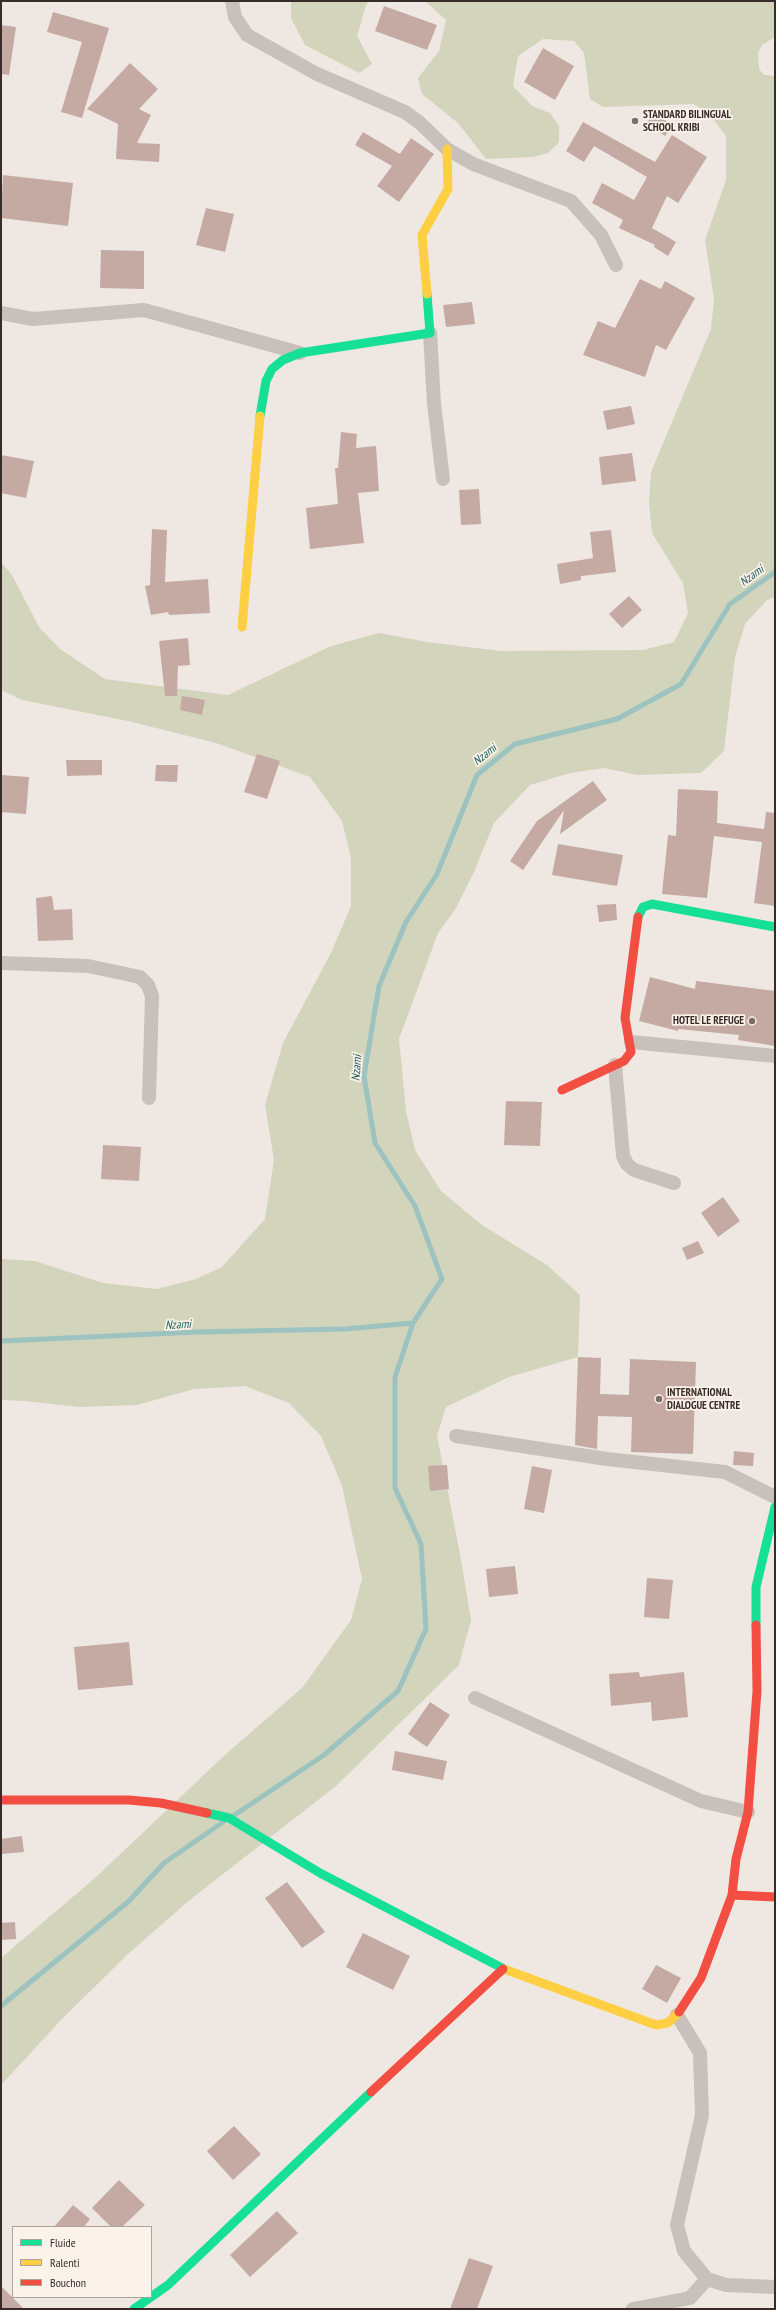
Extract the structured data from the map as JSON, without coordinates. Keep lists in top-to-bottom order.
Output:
{
  "water": ["Nzami"],
  "places": ["STANDARD BILINGUAL SCHOOL KRIBI", "HOTEL LE REFUGE", "INTERNATIONAL DIALOGUE CENTRE"],
  "legend": ["Fluide", "Ralenti", "Bouchon"]
}
